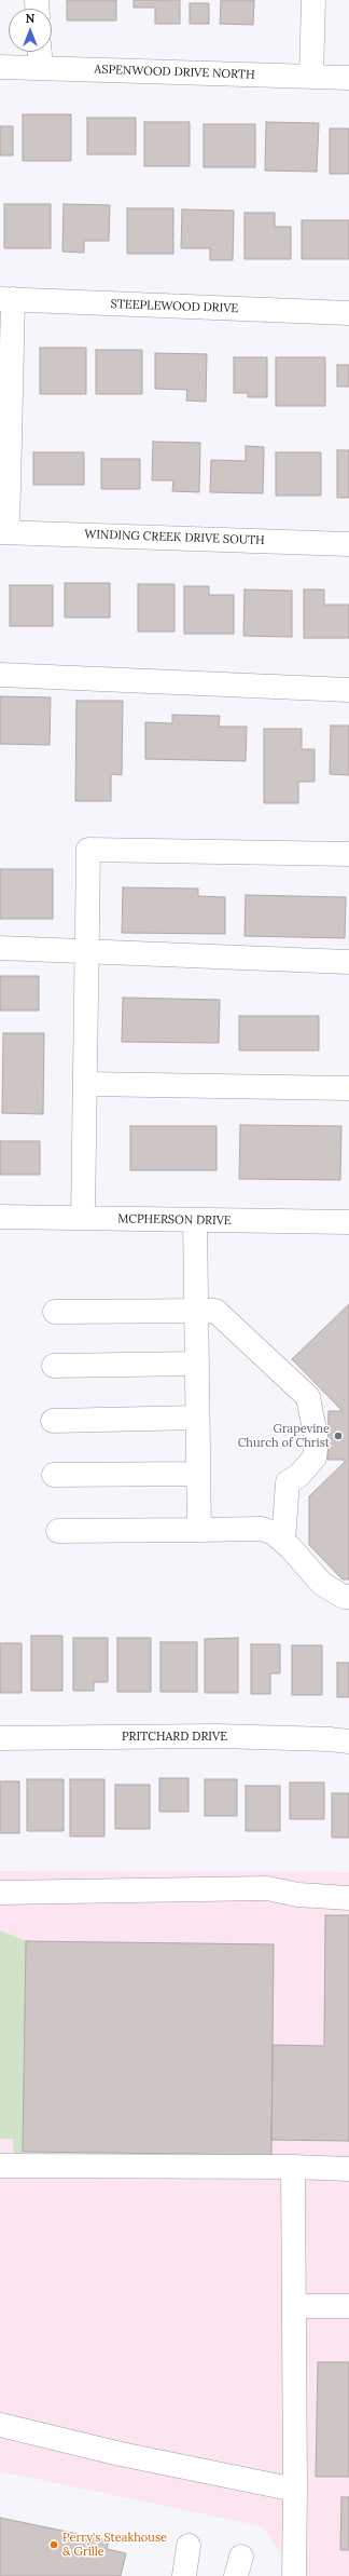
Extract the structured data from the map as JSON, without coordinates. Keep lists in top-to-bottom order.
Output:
{
  "streets": {
    "street": [
      "ASPENWOOD DRIVE NORTH",
      "STEEPLEWOOD DRIVE",
      "WINDING CREEK DRIVE SOUTH",
      "MCPHERSON DRIVE",
      "PRITCHARD DRIVE"
    ]
  },
  "places": ["Grapevine Church of Christ", "Perry's Steakhouse & Grille"],
  "north": "top"
}
